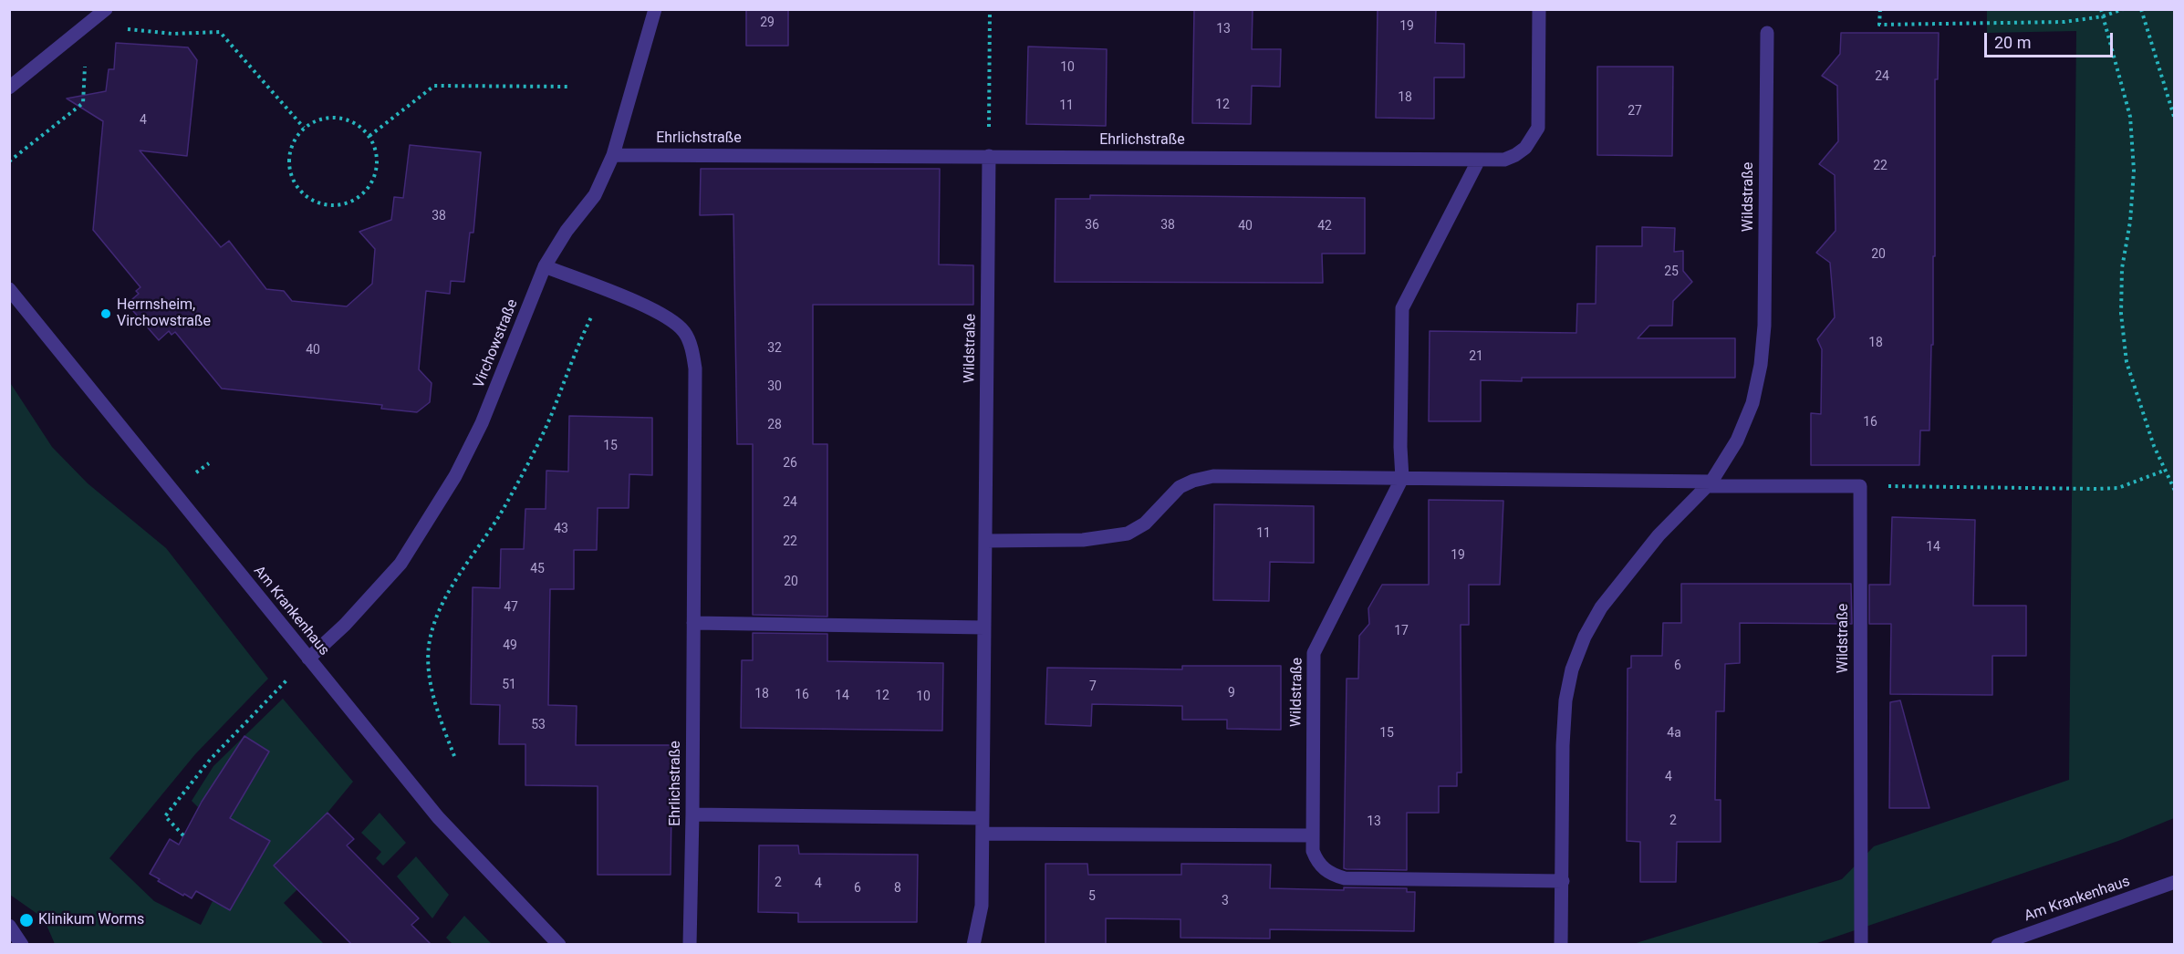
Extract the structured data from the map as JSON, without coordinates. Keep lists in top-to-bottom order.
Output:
{
  "streets": {
    "street": [
      "Ehrlichstraße",
      "Wildstraße",
      "Virchowstraße",
      "Am Krankenhaus"
    ]
  },
  "crossings": [
    ["Ehrlichstraße", "Wildstraße"],
    ["Ehrlichstraße", "Virchowstraße"],
    ["Virchowstraße", "Am Krankenhaus"]
  ],
  "places": ["Herrnsheim, Virchowstraße", "Klinikum Worms"],
  "house_numbers": [
    "29",
    "19",
    "13",
    "10",
    "24",
    "18",
    "12",
    "11",
    "27",
    "4",
    "22",
    "38",
    "36",
    "38",
    "40",
    "42",
    "20",
    "25",
    "18",
    "32",
    "40",
    "21",
    "30",
    "16",
    "28",
    "15",
    "26",
    "24",
    "43",
    "11",
    "22",
    "14",
    "19",
    "45",
    "20",
    "47",
    "17",
    "49",
    "6",
    "51",
    "7",
    "9",
    "18",
    "16",
    "14",
    "12",
    "10",
    "53",
    "15",
    "4a",
    "4",
    "2",
    "13",
    "2",
    "4",
    "6",
    "8",
    "5",
    "3"
  ],
  "scale_bar": "20 m"
}
